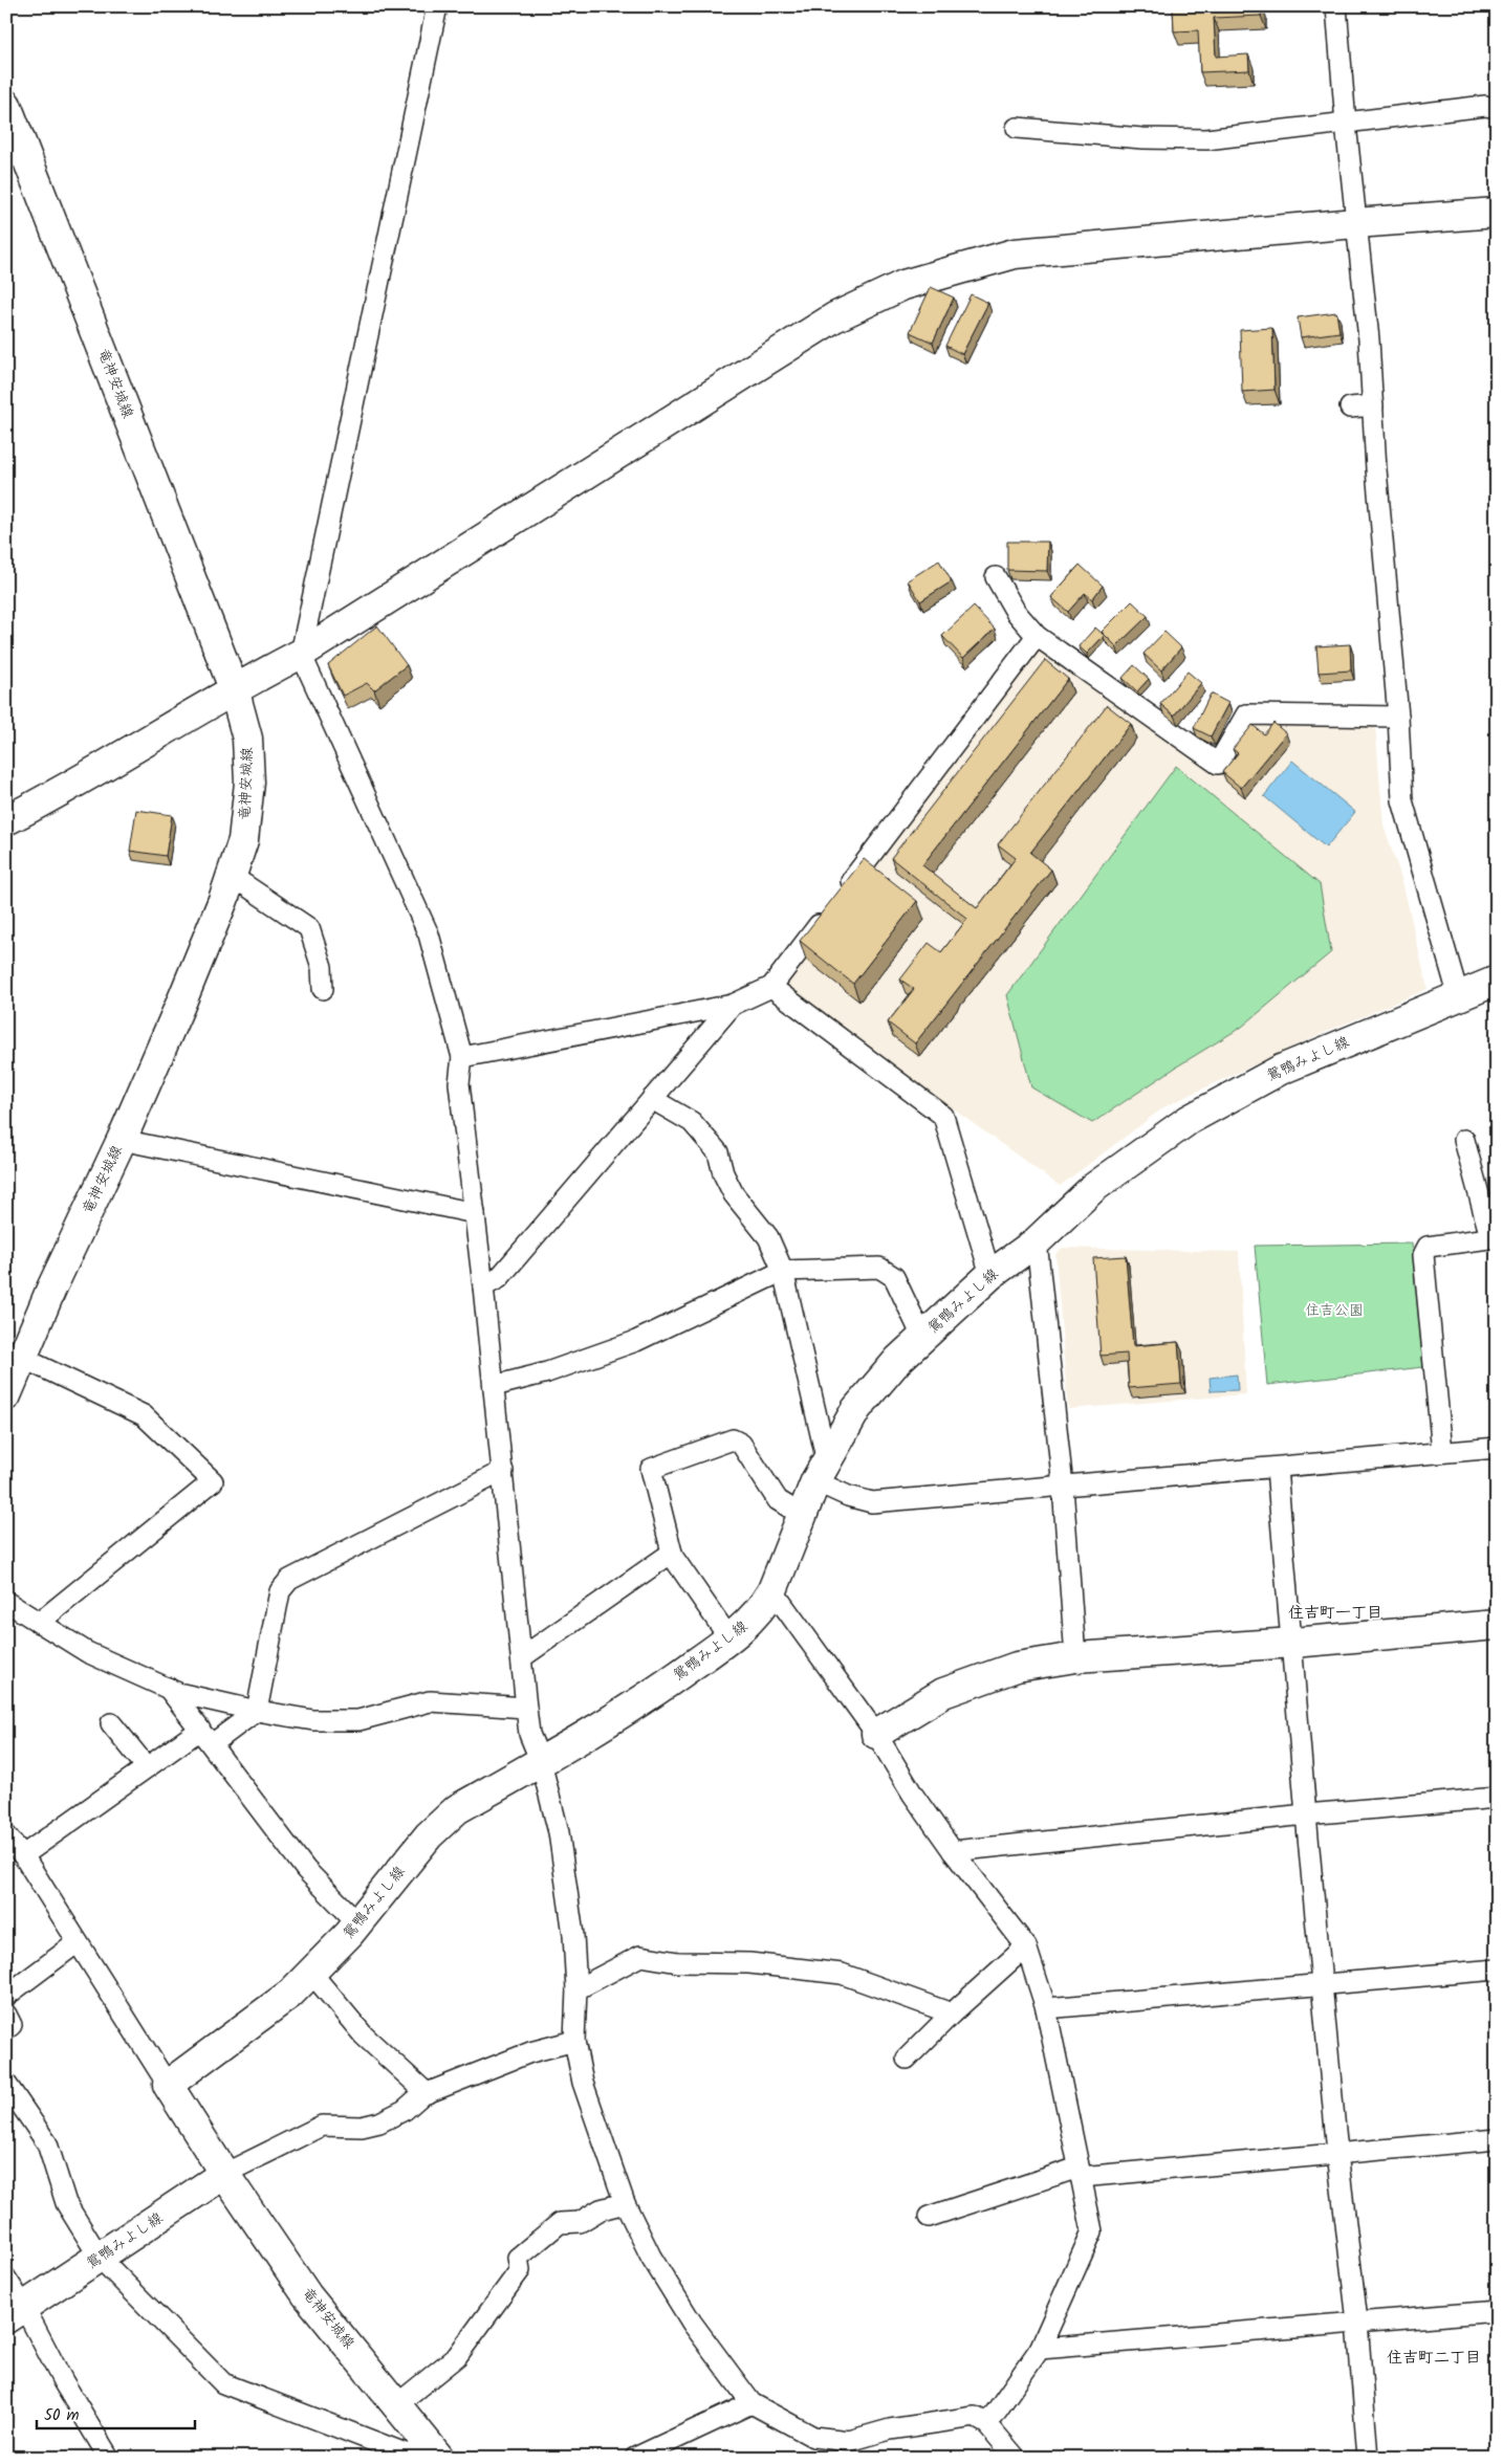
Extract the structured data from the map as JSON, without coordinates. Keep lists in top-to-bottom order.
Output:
{
  "streets": {
    "street": ["竜神安城線", "鴛鴨みよし線"]
  },
  "crossings": [
    ["竜神安城線", "鴛鴨みよし線"]
  ],
  "districts": ["住吉町一丁目", "住吉町二丁目"],
  "parks": ["住吉公園"],
  "scale_bar": "50 m"
}
